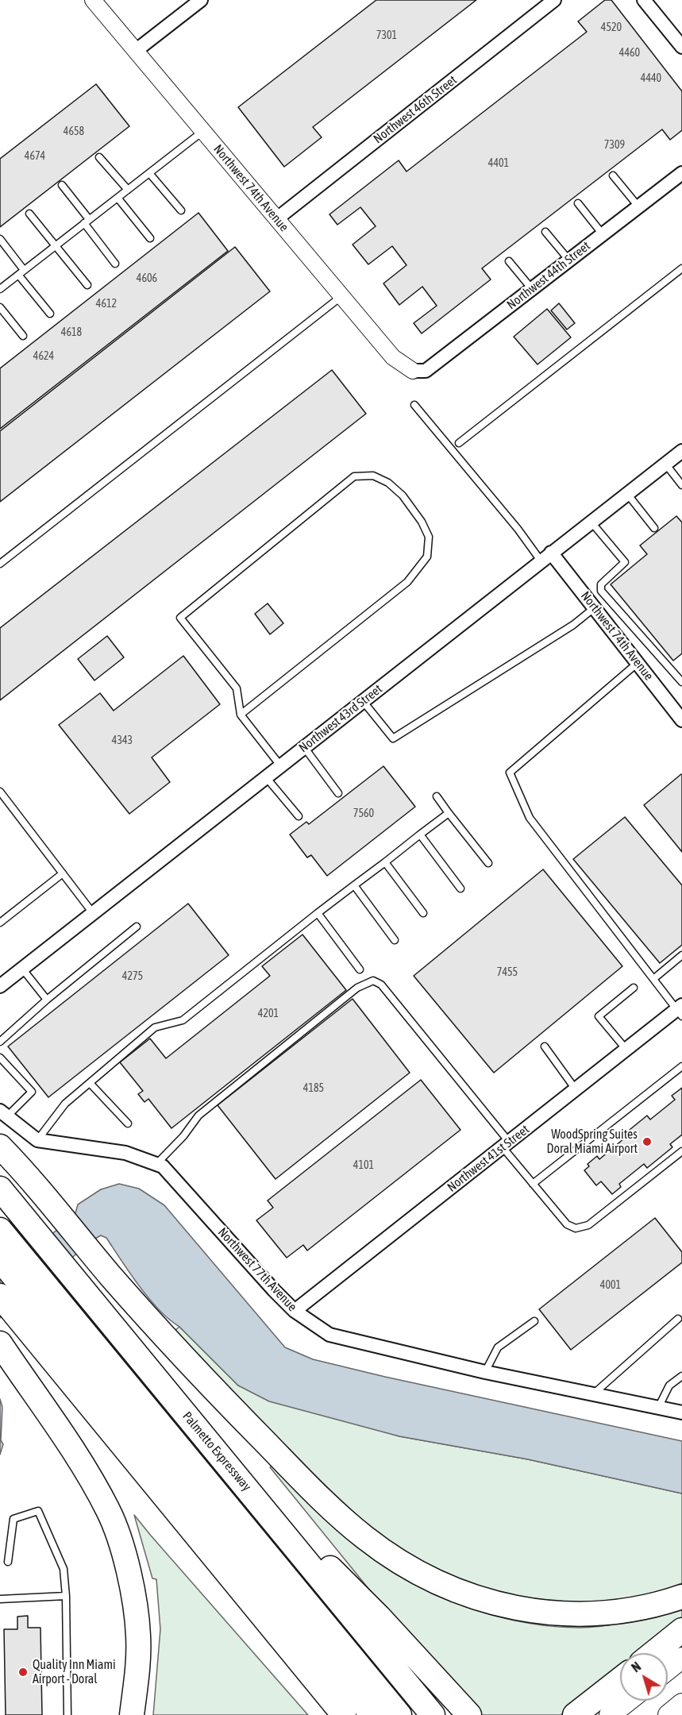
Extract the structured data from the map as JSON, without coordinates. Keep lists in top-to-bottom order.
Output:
{
  "streets": {
    "highway": ["Palmetto Expressway"],
    "street": [
      "Northwest 46th Street",
      "Northwest 74th Avenue",
      "Northwest 44th Street",
      "Northwest 43rd Street",
      "Northwest 41st Street",
      "Northwest 77th Avenue"
    ]
  },
  "crossings": [
    ["Northwest 46th Street", "Northwest 74th Avenue"],
    ["Northwest 74th Avenue", "Northwest 44th Street"],
    ["Northwest 74th Avenue", "Northwest 43rd Street"],
    ["Northwest 41st Street", "Northwest 77th Avenue"]
  ],
  "places": ["WoodSpring Suites Doral Miami Airport", "Quality Inn Miami Airport - Doral"],
  "house_numbers": [
    "4520",
    "7301",
    "4460",
    "4440",
    "4658",
    "7309",
    "4674",
    "4401",
    "4606",
    "4612",
    "4618",
    "4624",
    "4343",
    "7560",
    "7455",
    "4275",
    "4201",
    "4185",
    "4101",
    "4001"
  ],
  "north": "top left"
}
